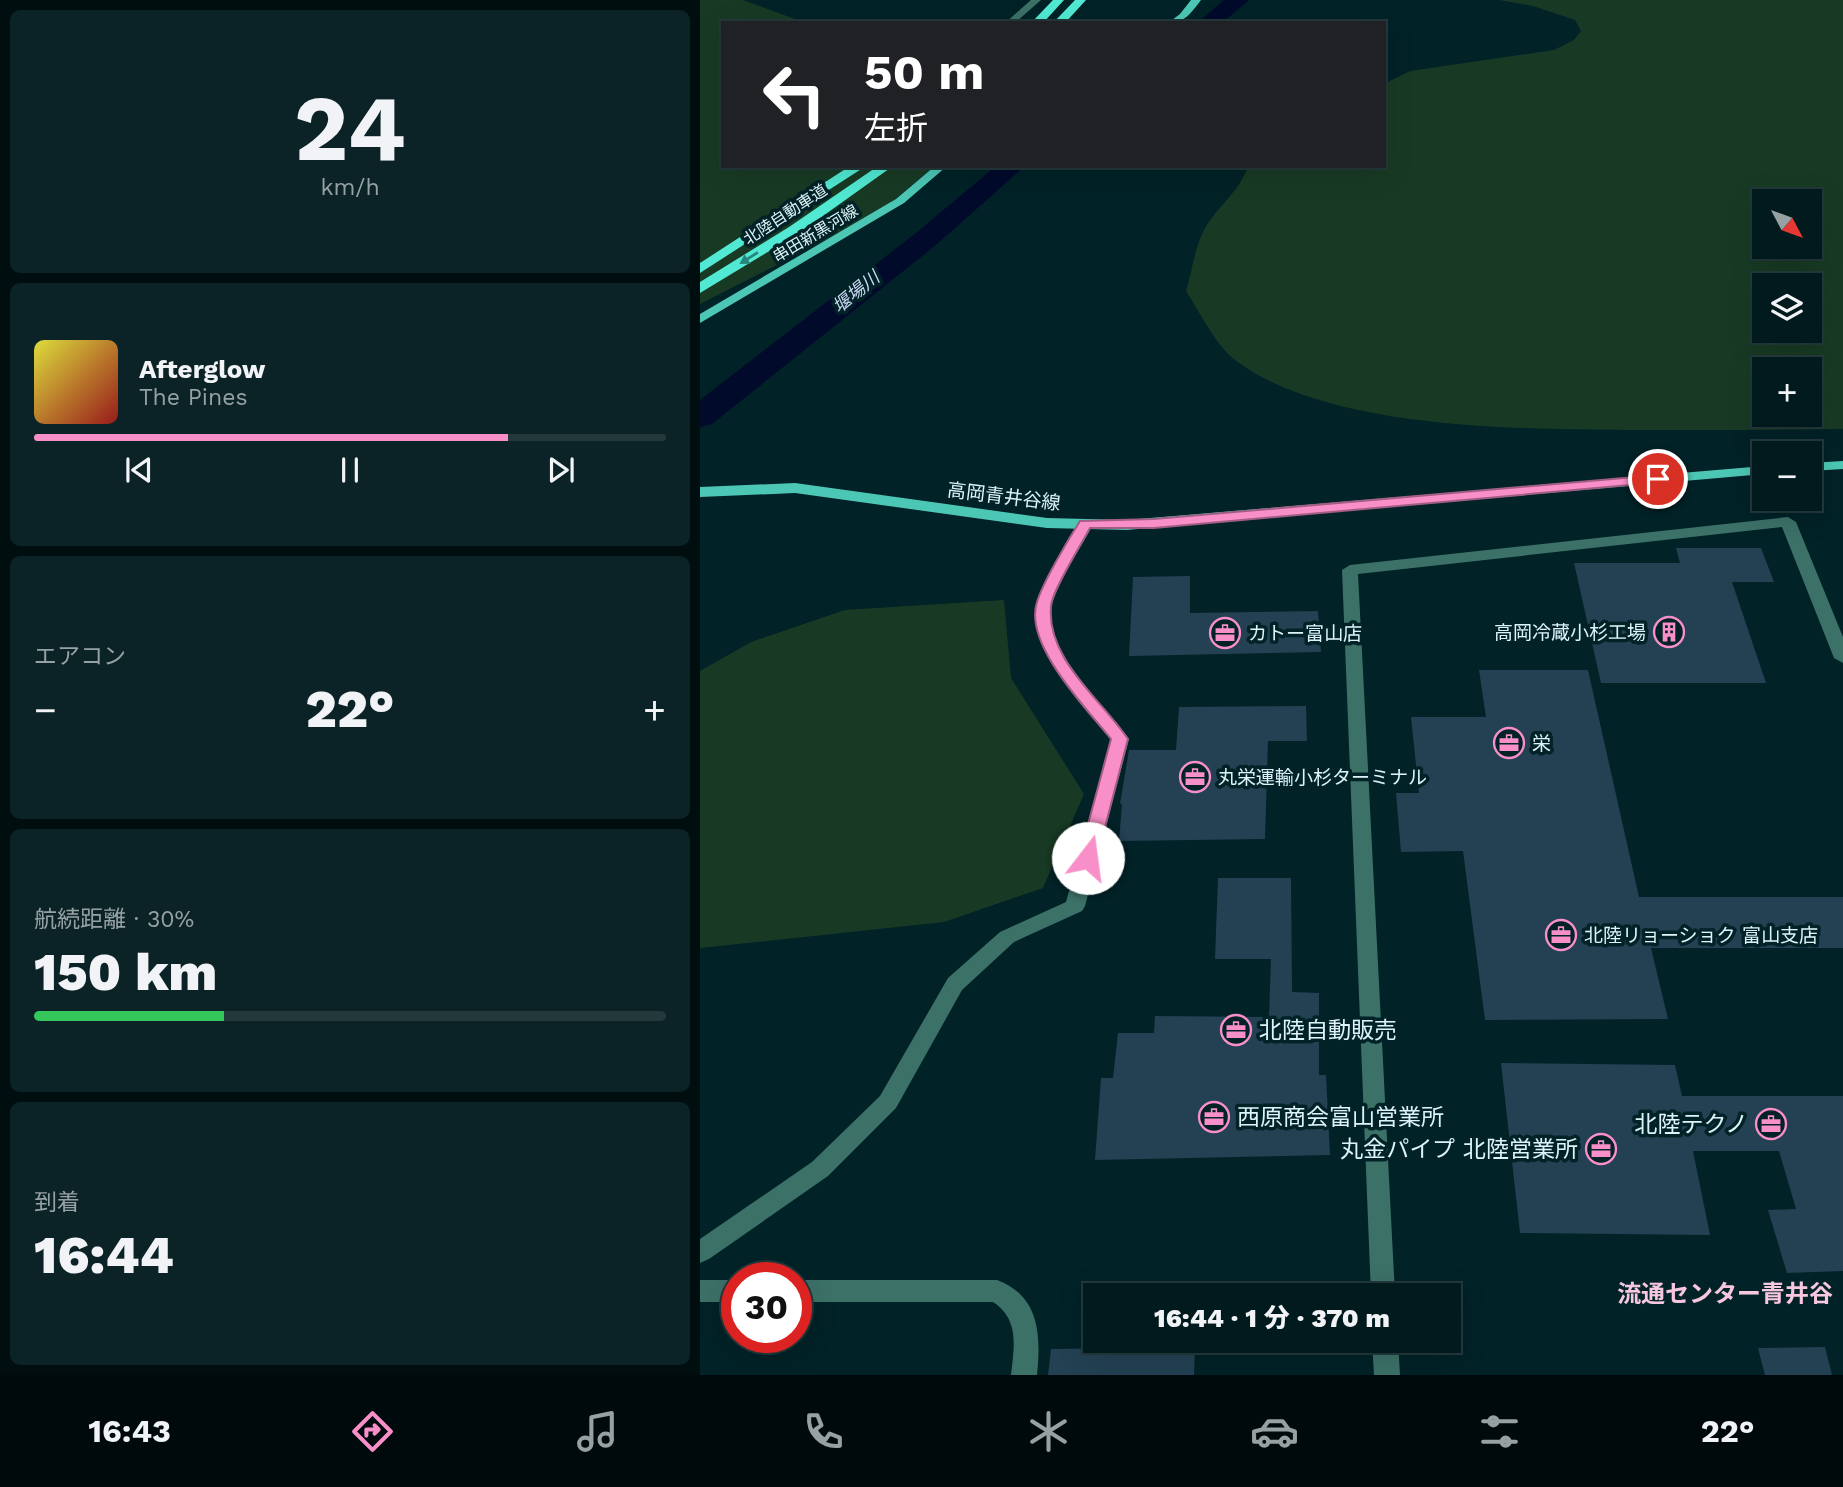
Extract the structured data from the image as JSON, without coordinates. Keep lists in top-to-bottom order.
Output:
{
  "streets": {
    "highway": ["北陸自動車道"],
    "main road": ["串田新黒河線", "高岡青井谷線"]
  },
  "districts": ["流通センター青井谷"],
  "water": ["堰場川"],
  "places": {
    "building": ["高岡冷蔵小杉工場"],
    "office": [
      "カトー富山店",
      "栄",
      "丸栄運輸小杉ターミナル",
      "北陸リョーショク 富山支店",
      "北陸自動販売",
      "西原商会富山営業所",
      "北陸テクノ",
      "丸金パイプ 北陸営業所"
    ]
  },
  "north": "bottom right",
  "page": {
    "tile": [
      ["24", "km/h"],
      "エアコン",
      ["航続距離 · 30%", "150 km"],
      ["到着", "16:44"]
    ],
    "turn": ["50 m", "左折"],
    "map_buttons": ["+", "−"],
    "song": ["Afterglow", "The Pines"],
    "heat": ["−", "22°", "+"],
    "limit": "30",
    "trip": "16:44 · 1 分 · 370 m",
    "tabs": ["16:43", "22°"]
  }
}
